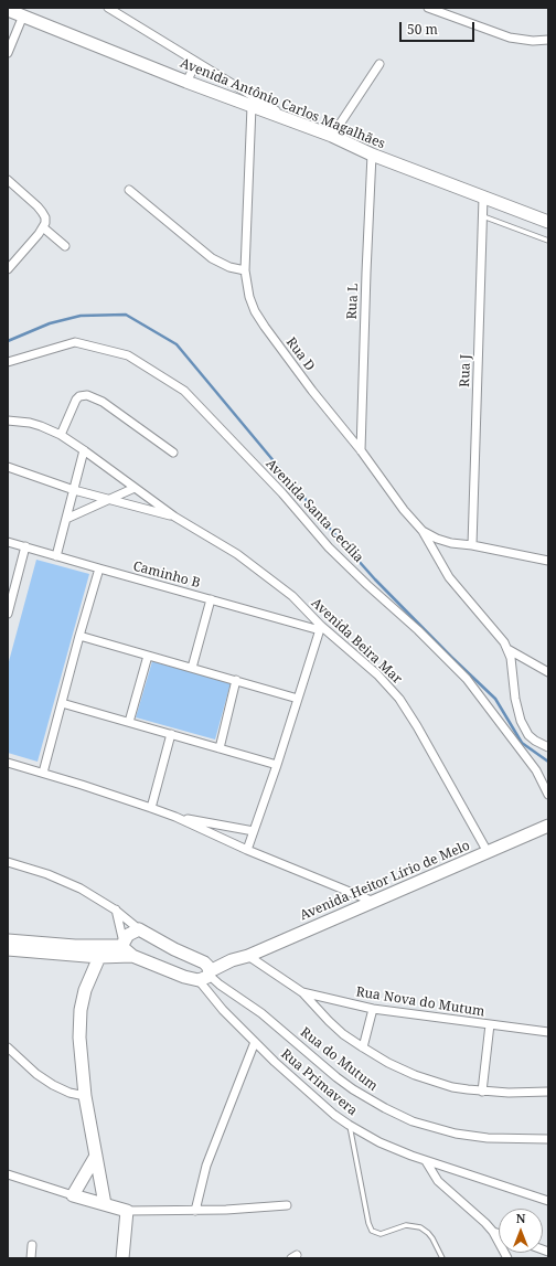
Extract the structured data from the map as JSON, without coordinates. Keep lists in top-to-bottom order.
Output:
{
  "streets": {
    "street": [
      "Avenida Antônio Carlos Magalhães",
      "Rua L",
      "Rua D",
      "Rua J",
      "Avenida Santa Cecília",
      "Caminho B",
      "Avenida Beira Mar",
      "Avenida Heitor Lírio de Melo",
      "Rua Nova do Mutum",
      "Rua do Mutum",
      "Rua Primavera"
    ]
  },
  "crossings": [
    ["Avenida Antônio Carlos Magalhães", "Rua L"],
    ["Avenida Antônio Carlos Magalhães", "Rua D"],
    ["Avenida Antônio Carlos Magalhães", "Rua J"],
    ["Rua L", "Rua D"],
    ["Rua D", "Rua J"],
    ["Caminho B", "Avenida Beira Mar"],
    ["Avenida Beira Mar", "Avenida Heitor Lírio de Melo"],
    ["Avenida Heitor Lírio de Melo", "Rua Nova do Mutum"],
    ["Avenida Heitor Lírio de Melo", "Rua do Mutum"],
    ["Avenida Heitor Lírio de Melo", "Rua Primavera"],
    ["Rua do Mutum", "Rua Primavera"]
  ],
  "scale_bar": "50 m",
  "north": "top"
}
